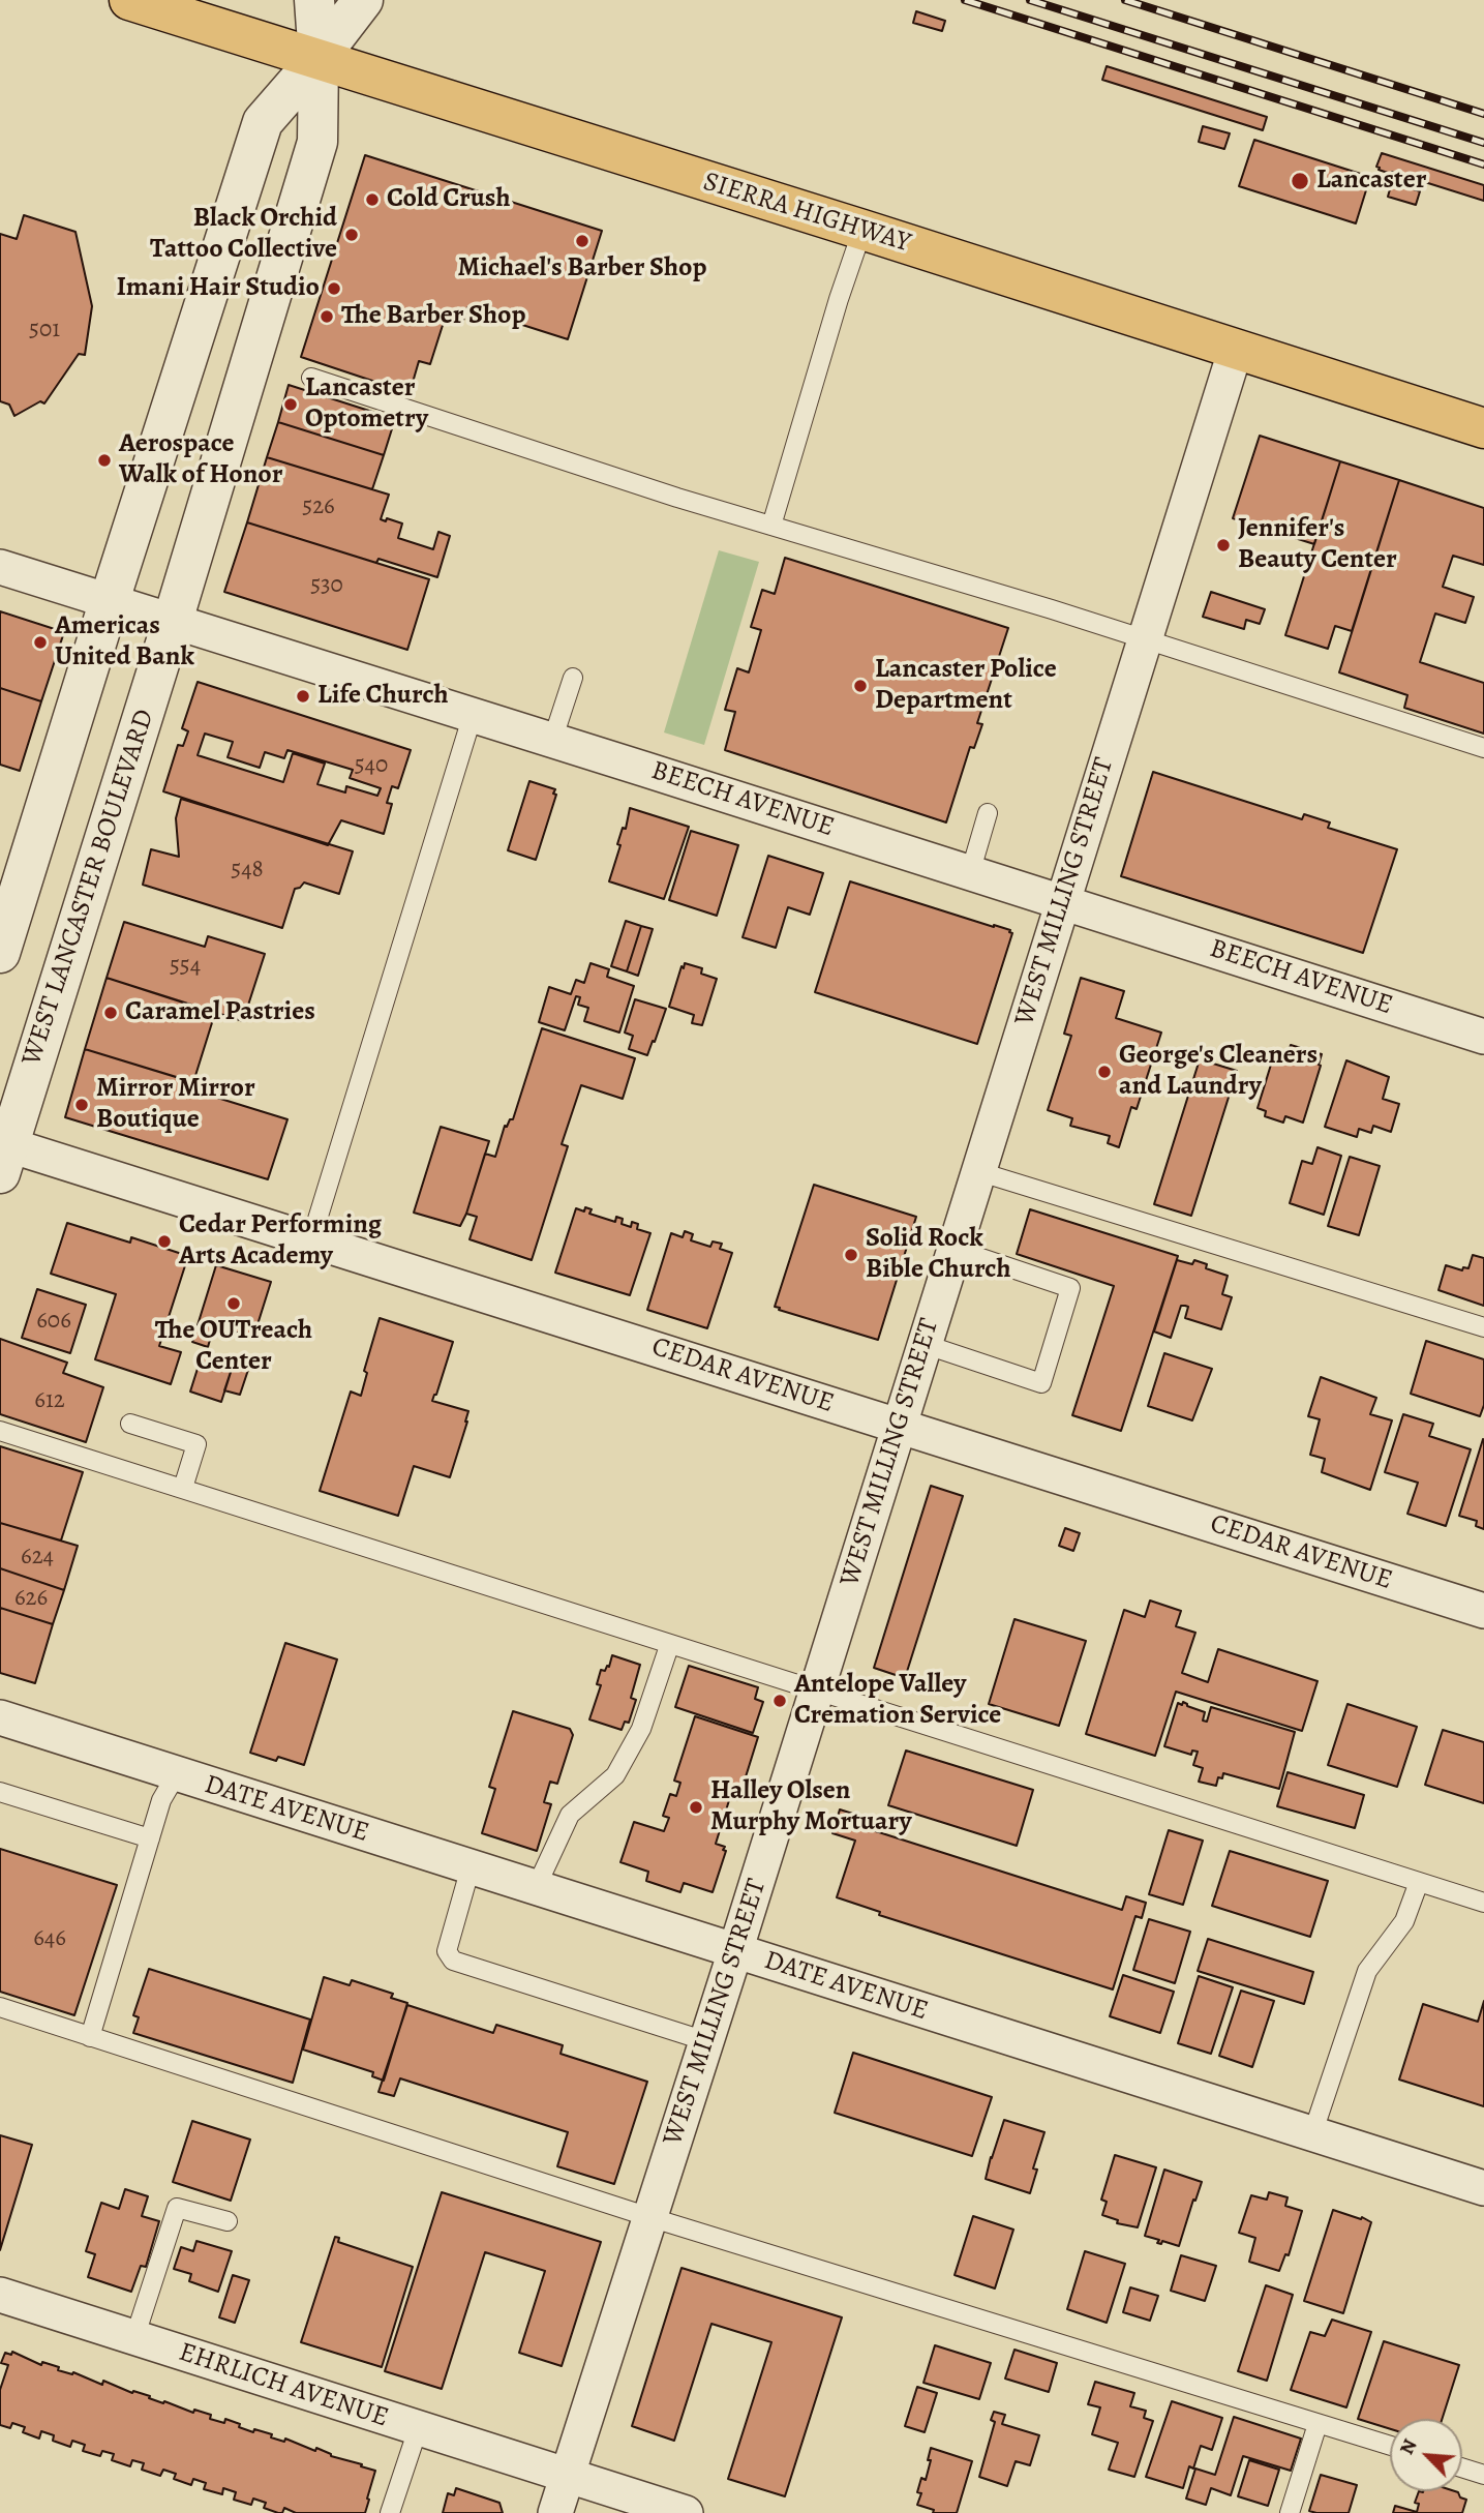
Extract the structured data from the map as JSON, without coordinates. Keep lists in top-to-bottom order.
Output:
{
  "streets": {
    "main road": ["SIERRA HIGHWAY"],
    "street": [
      "BEECH AVENUE",
      "WEST LANCASTER BOULEVARD",
      "WEST MILLING STREET",
      "CEDAR AVENUE",
      "DATE AVENUE",
      "EHRLICH AVENUE"
    ]
  },
  "crossings": [
    ["SIERRA HIGHWAY", "WEST LANCASTER BOULEVARD"],
    ["SIERRA HIGHWAY", "WEST MILLING STREET"],
    ["BEECH AVENUE", "WEST LANCASTER BOULEVARD"],
    ["BEECH AVENUE", "WEST MILLING STREET"],
    ["WEST LANCASTER BOULEVARD", "CEDAR AVENUE"],
    ["WEST MILLING STREET", "CEDAR AVENUE"],
    ["WEST MILLING STREET", "DATE AVENUE"],
    ["WEST MILLING STREET", "EHRLICH AVENUE"]
  ],
  "places": [
    "Lancaster",
    "Cold Crush",
    "Black Orchid Tattoo Collective",
    "Michael's Barber Shop",
    "Imani Hair Studio",
    "The Barber Shop",
    "Lancaster Optometry",
    "Aerospace Walk of Honor",
    "Jennifer's Beauty Center",
    "Americas United Bank",
    "Lancaster Police Department",
    "Life Church",
    "Caramel Pastries",
    "George's Cleaners and Laundry",
    "Mirror Mirror Boutique",
    "Cedar Performing Arts Academy",
    "Solid Rock Bible Church",
    "The OUTreach Center",
    "Antelope Valley Cremation Service",
    "Halley Olsen Murphy Mortuary"
  ],
  "house_numbers": [
    "501",
    "526",
    "530",
    "540",
    "548",
    "554",
    "606",
    "612",
    "624",
    "626",
    "646"
  ],
  "north": "top left"
}
